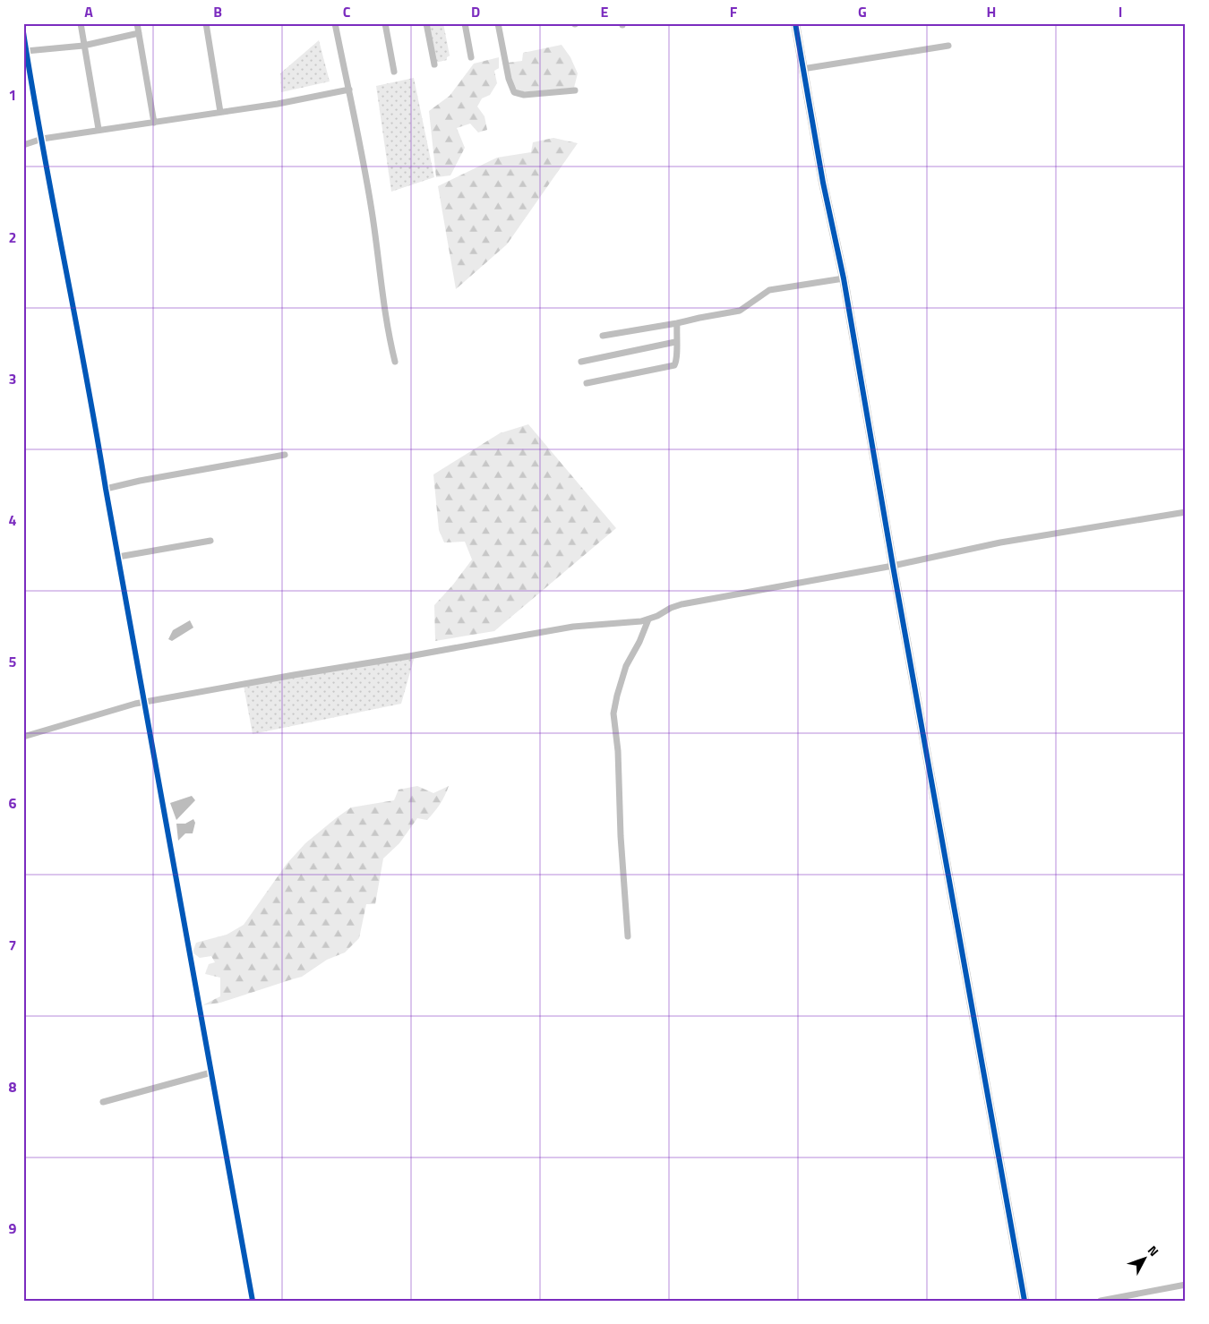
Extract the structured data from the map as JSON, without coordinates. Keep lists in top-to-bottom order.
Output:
{
  "north": "top right",
  "grid": {
    "columns": [
      "A",
      "B",
      "C",
      "D",
      "E",
      "F",
      "G",
      "H",
      "I"
    ],
    "rows": [
      "1",
      "2",
      "3",
      "4",
      "5",
      "6",
      "7",
      "8",
      "9"
    ]
  }
}
